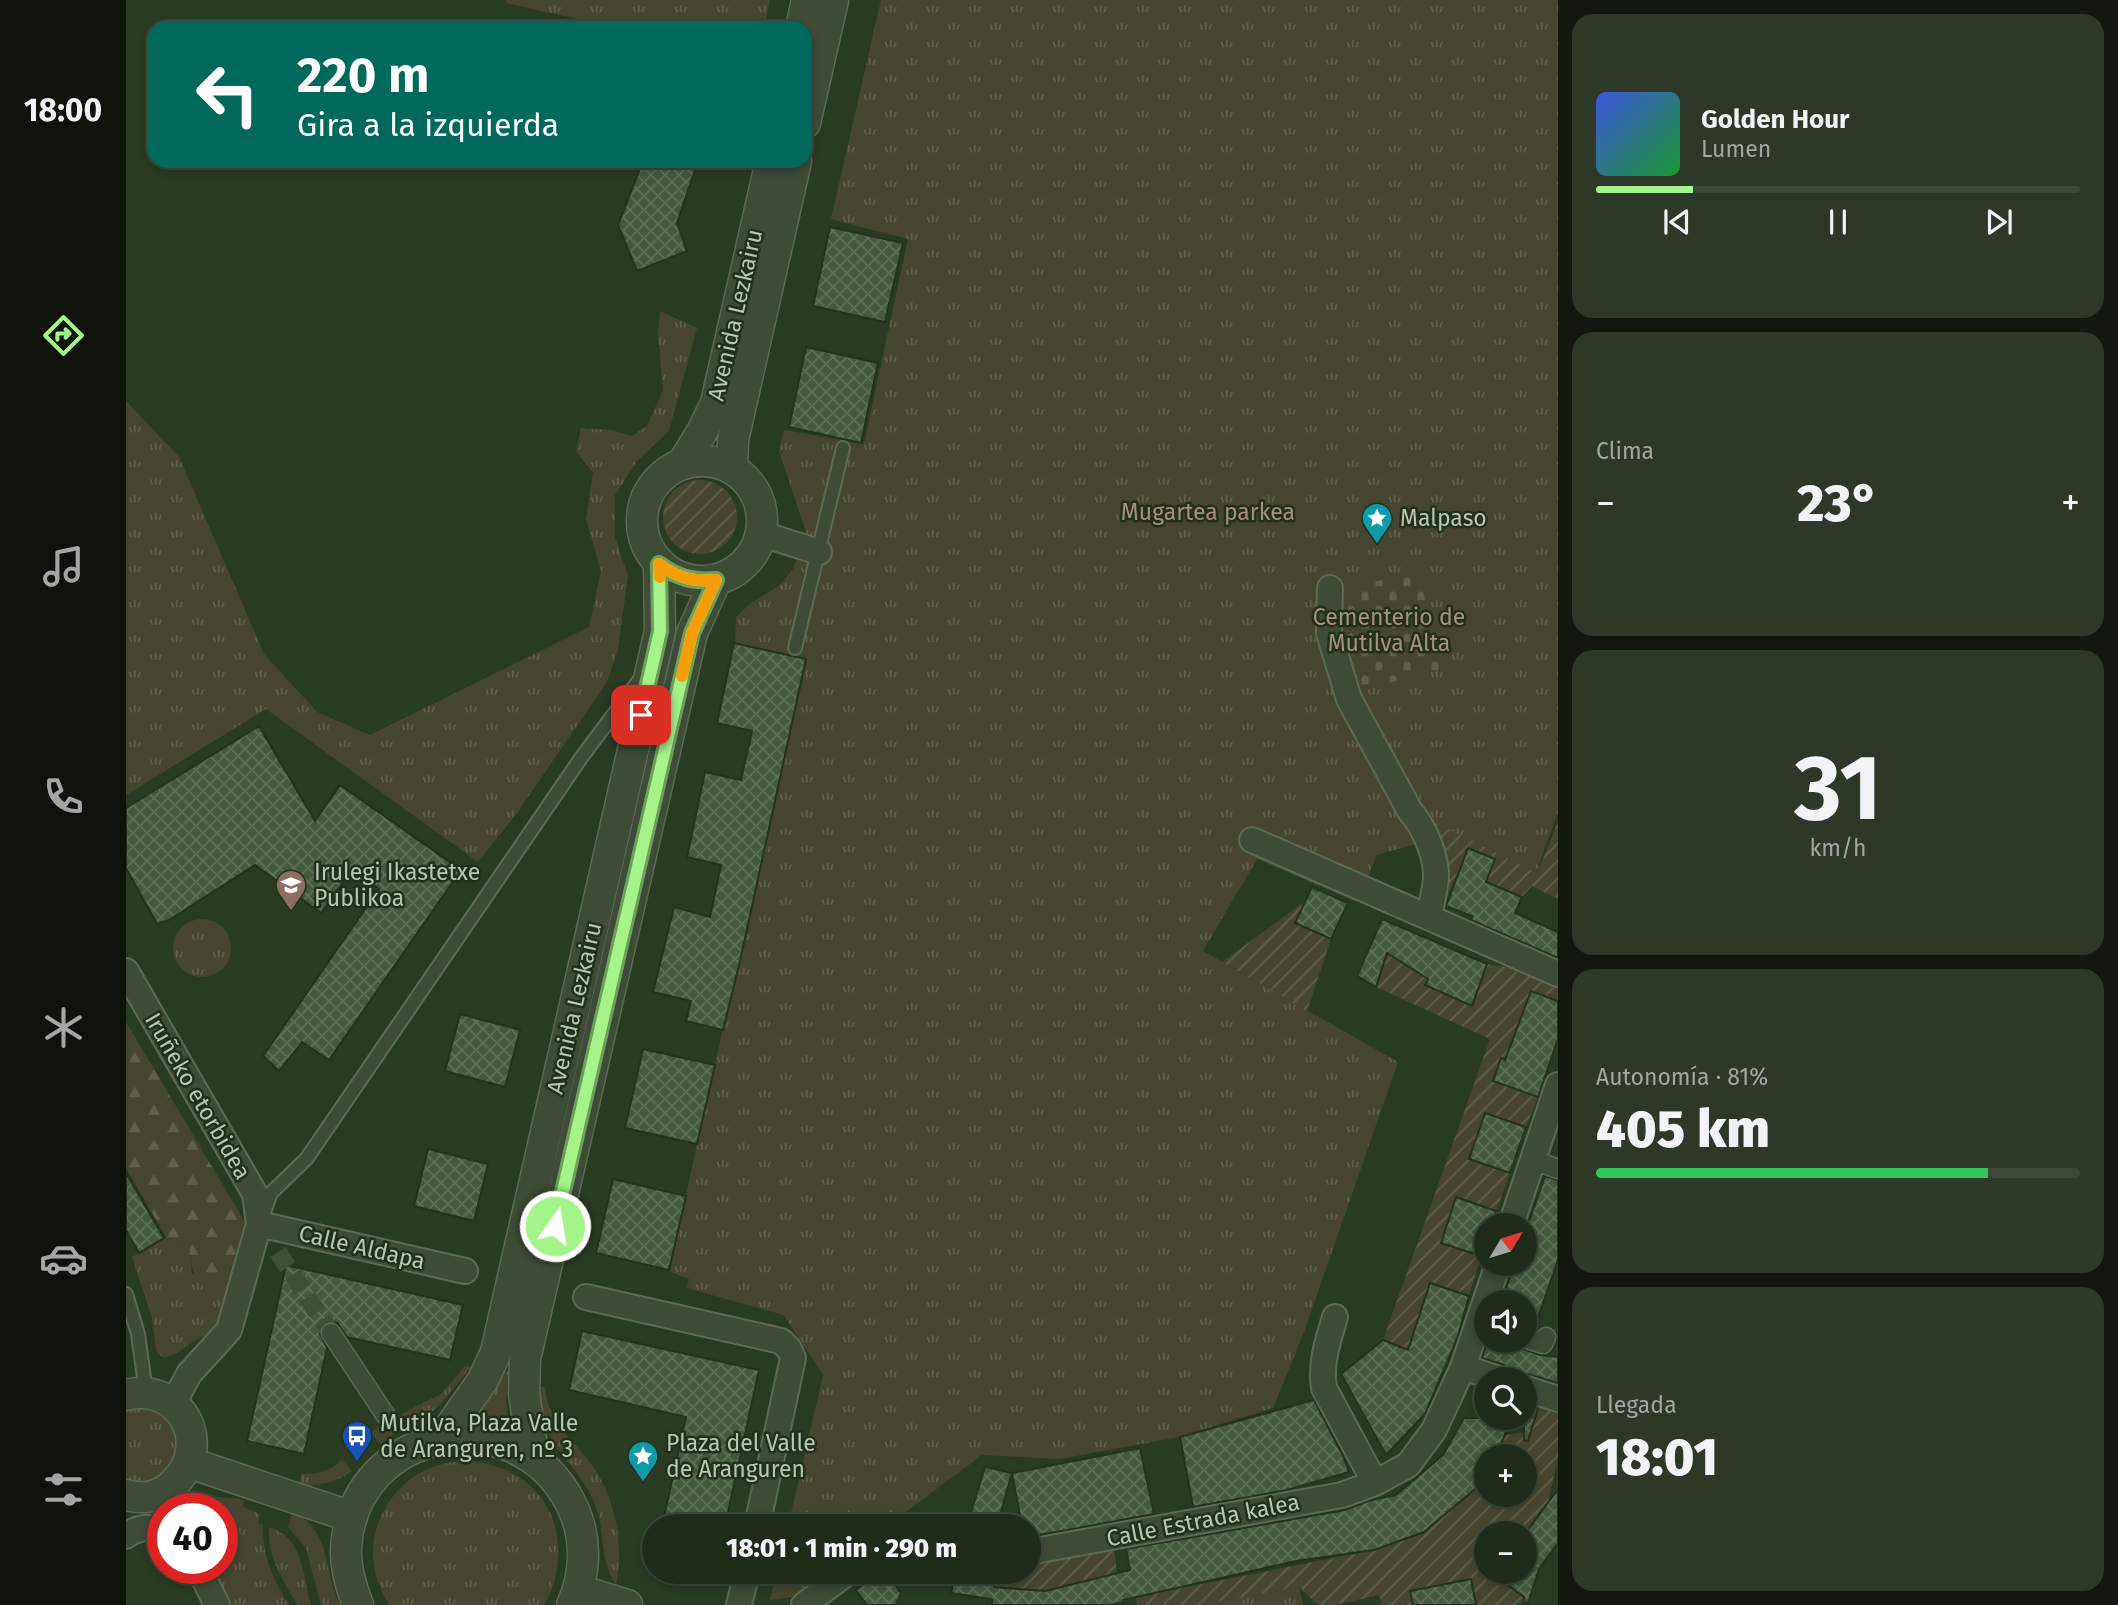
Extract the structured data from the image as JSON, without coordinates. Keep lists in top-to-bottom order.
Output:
{
  "streets": {
    "street": [
      "Avenida Lezkairu",
      "Iruñeko etorbidea",
      "Calle Aldapa",
      "Calle Estrada kalea"
    ]
  },
  "crossings": [
    ["Iruñeko etorbidea", "Calle Aldapa"]
  ],
  "parks": ["Mugartea parkea", "Cementerio de Mutilva Alta"],
  "places": {
    "place": ["Malpaso", "Plaza del Valle de Aranguren"],
    "school or university": ["Irulegi Ikastetxe Publikoa"],
    "bus stop": ["Mutilva, Plaza Valle de Aranguren, nº 3"]
  },
  "north": "top right",
  "page": {
    "tabs": "18:00",
    "turn": ["220 m", "Gira a la izquierda"],
    "song": ["Golden Hour", "Lumen"],
    "tile": [
      "Clima",
      ["31", "km/h"],
      ["Autonomía · 81%", "405 km"],
      ["Llegada", "18:01"]
    ],
    "heat": ["−", "23°", "+"],
    "map_buttons": ["+", "−"],
    "limit": "40",
    "trip": "18:01 · 1 min · 290 m"
  }
}
